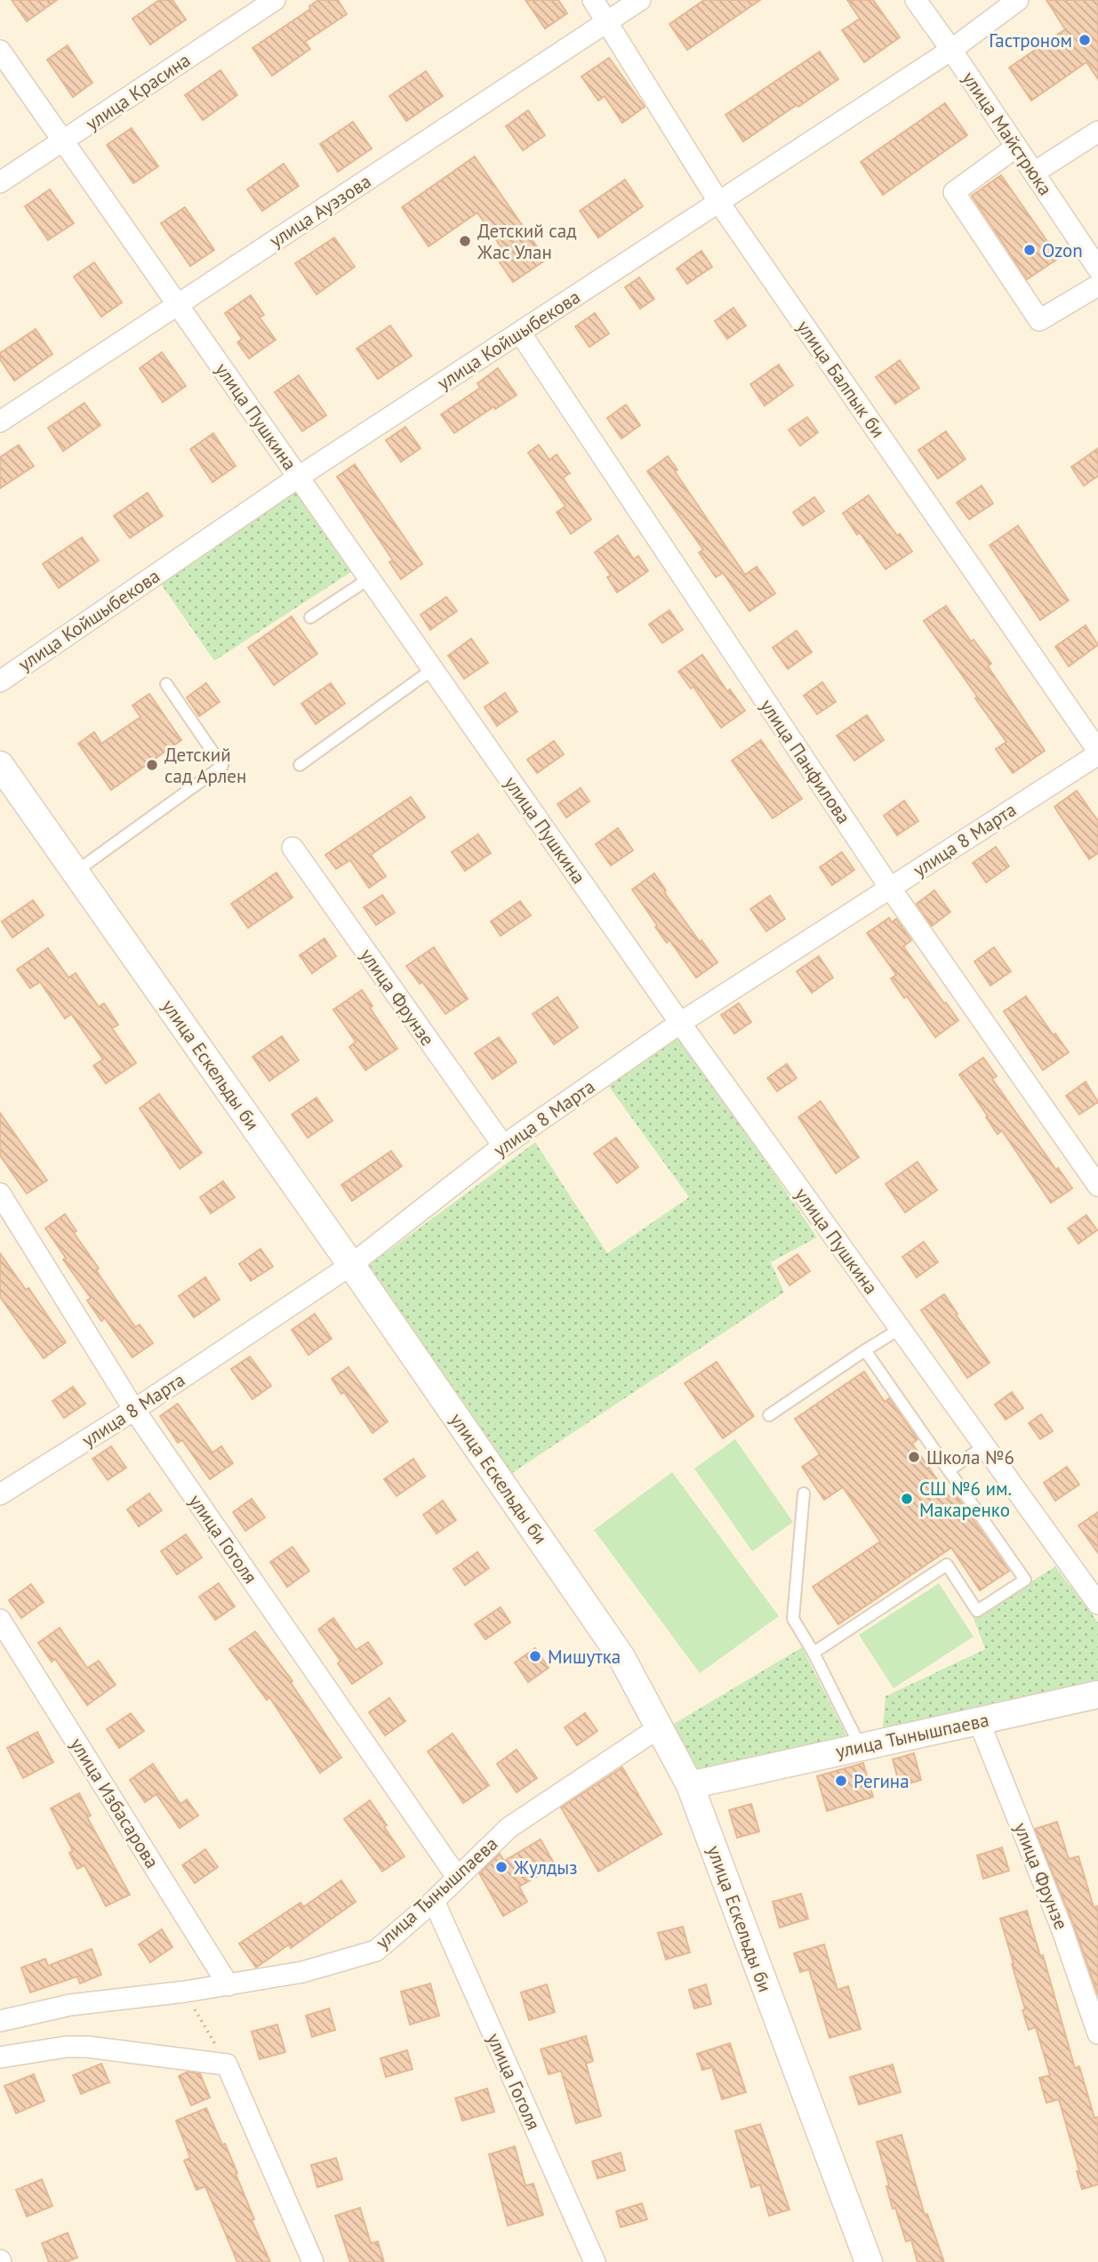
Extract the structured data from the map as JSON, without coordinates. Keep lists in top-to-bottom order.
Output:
{
  "streets": {
    "street": [
      "улица Красина",
      "улица Майстрюка",
      "улица Ауэзова",
      "улица Койшыбекова",
      "улица Балпык би",
      "улица Пушкина",
      "улица Панфилова",
      "улица 8 Марта",
      "улица Фрунзе",
      "улица Ескельды би",
      "улица Гоголя",
      "улица Тынышпаева",
      "улица Избасарова"
    ]
  },
  "crossings": [
    ["улица Красина", "улица Пушкина"],
    ["улица Майстрюка", "улица Койшыбекова"],
    ["улица Ауэзова", "улица Балпык би"],
    ["улица Ауэзова", "улица Пушкина"],
    ["улица Койшыбекова", "улица Балпык би"],
    ["улица Койшыбекова", "улица Пушкина"],
    ["улица Койшыбекова", "улица Панфилова"],
    ["улица Балпык би", "улица 8 Марта"],
    ["улица Пушкина", "улица 8 Марта"],
    ["улица Панфилова", "улица 8 Марта"],
    ["улица 8 Марта", "улица Фрунзе"],
    ["улица 8 Марта", "улица Ескельды би"],
    ["улица 8 Марта", "улица Гоголя"],
    ["улица Фрунзе", "улица Тынышпаева"],
    ["улица Ескельды би", "улица Тынышпаева"],
    ["улица Гоголя", "улица Тынышпаева"],
    ["улица Тынышпаева", "улица Избасарова"]
  ],
  "places": [
    "Гастроном",
    "Детский сад Жас Улан",
    "Ozon",
    "Детский сад Арлен",
    "Школа №6",
    "СШ №6 им. Макаренко",
    "Мишутка",
    "Регина",
    "Жулдыз"
  ]
}
